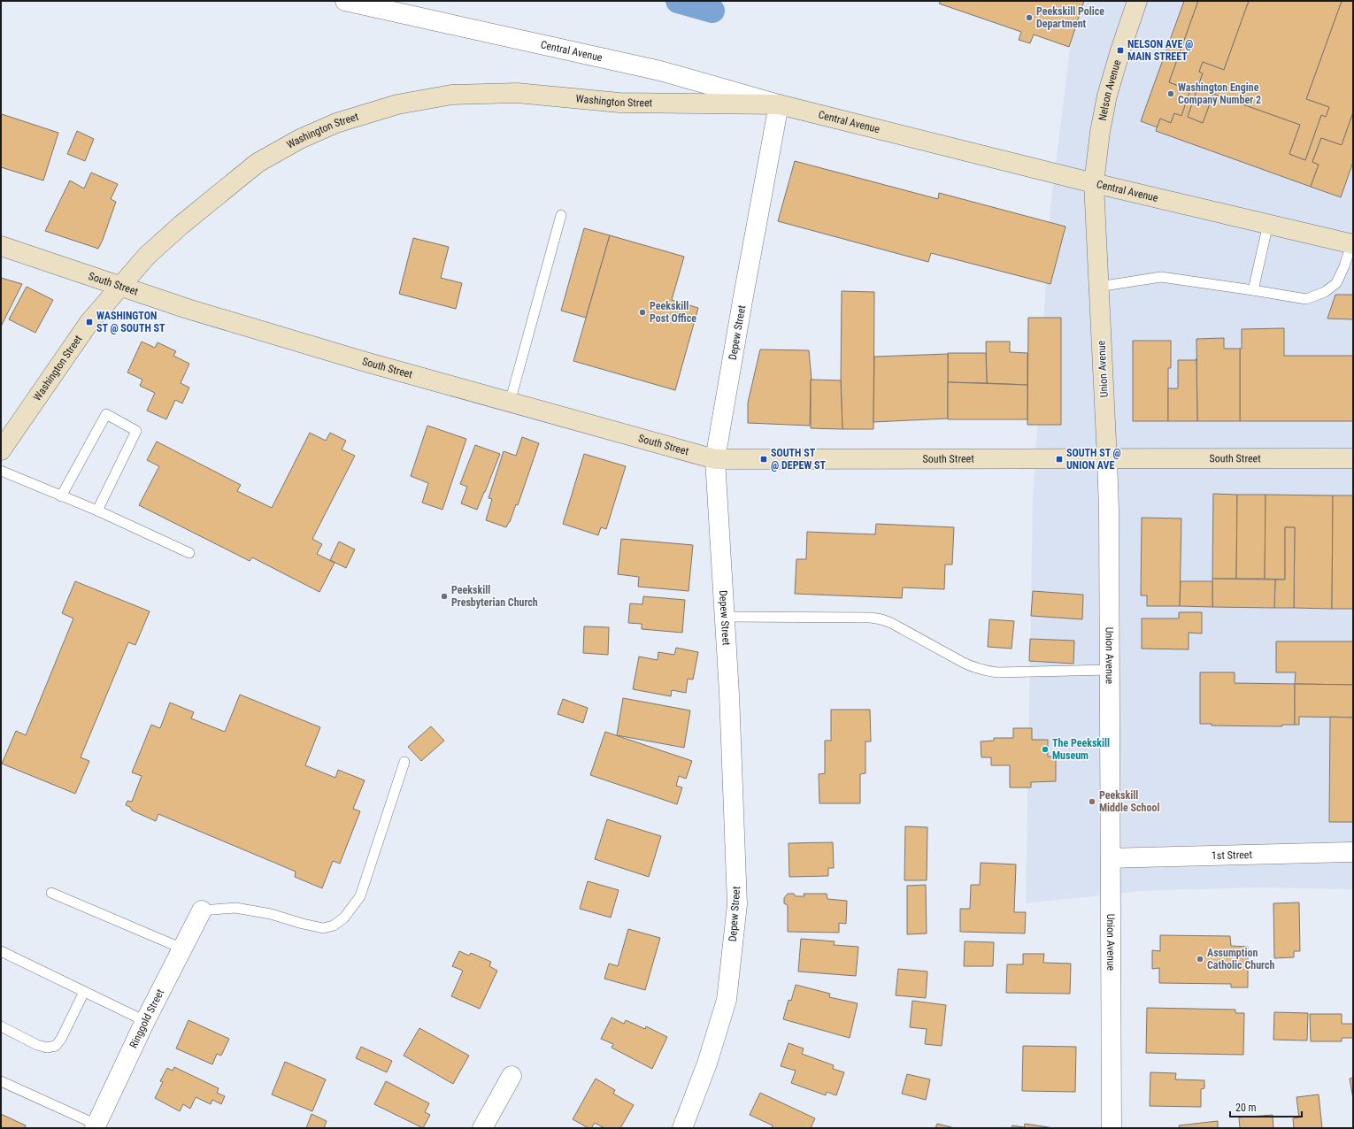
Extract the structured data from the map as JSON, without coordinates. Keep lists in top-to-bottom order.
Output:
{
  "streets": {
    "street": [
      "Central Avenue",
      "Nelson Avenue",
      "Washington Street",
      "South Street",
      "Depew Street",
      "Union Avenue",
      "1st Street",
      "Ringgold Street"
    ]
  },
  "crossings": [
    ["Central Avenue", "Nelson Avenue"],
    ["Central Avenue", "Washington Street"],
    ["Central Avenue", "Depew Street"],
    ["Central Avenue", "Union Avenue"],
    ["Nelson Avenue", "Union Avenue"],
    ["Washington Street", "South Street"],
    ["Washington Street", "Depew Street"],
    ["South Street", "Depew Street"],
    ["South Street", "Union Avenue"],
    ["Union Avenue", "1st Street"]
  ],
  "places": {
    "other": [
      "Peekskill Police Department",
      "Washington Engine Company Number 2",
      "Peekskill Post Office",
      "Peekskill Presbyterian Church",
      "The Peekskill Museum",
      "Peekskill Middle School",
      "Assumption Catholic Church"
    ],
    "transit": [
      "NELSON AVE @ MAIN STREET",
      "WASHINGTON ST @ SOUTH ST",
      "SOUTH ST @ DEPEW ST",
      "SOUTH ST @ UNION AVE"
    ]
  },
  "scale_bar": "20 m"
}
